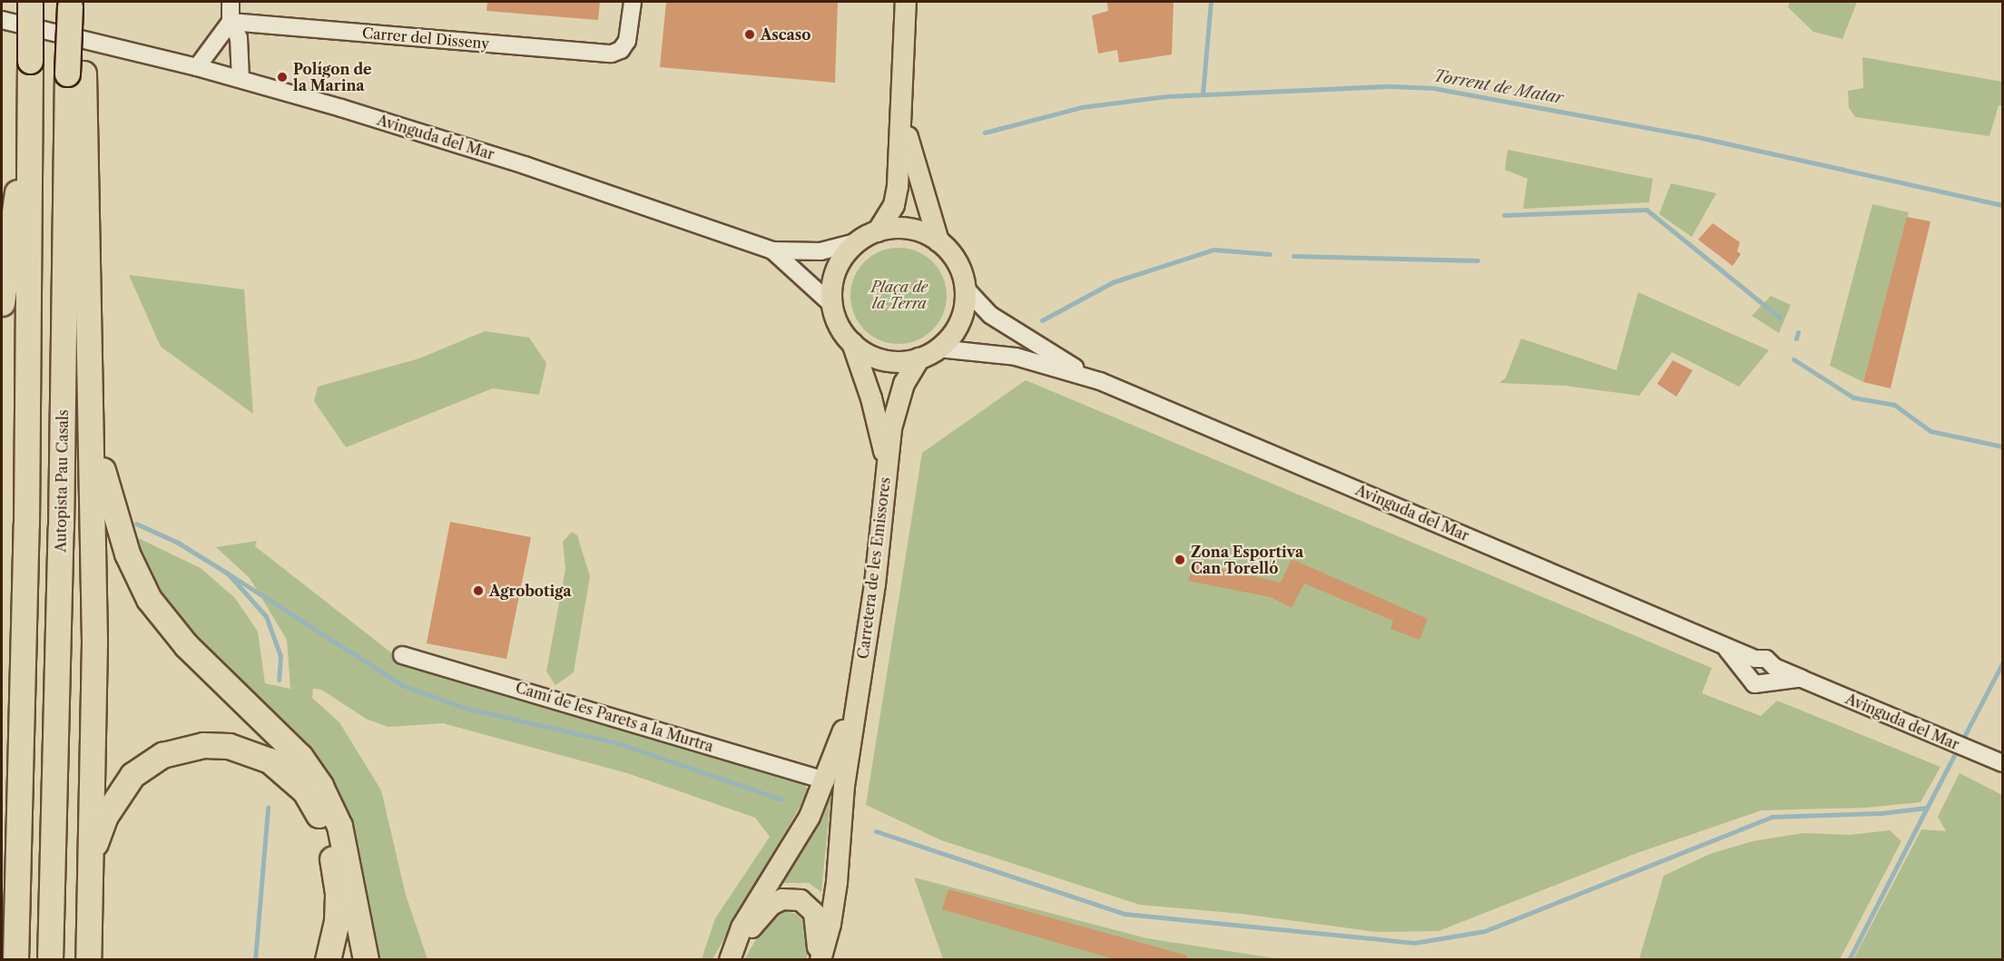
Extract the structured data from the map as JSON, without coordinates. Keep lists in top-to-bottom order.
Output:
{
  "streets": {
    "highway": ["Autopista Pau Casals"],
    "main road": ["Carretera de les Emissores"],
    "street": ["Carrer del Disseny", "Avinguda del Mar", "Camí de les Parets a la Murtra"]
  },
  "crossings": [
    ["Avinguda del Mar", "Carretera de les Emissores"]
  ],
  "water": ["Torrent de Matar"],
  "parks": ["Plaça de la Terra"],
  "places": [
    "Ascaso",
    "Polígon de la Marina",
    "Zona Esportiva Can Torelló",
    "Agrobotiga"
  ]
}
